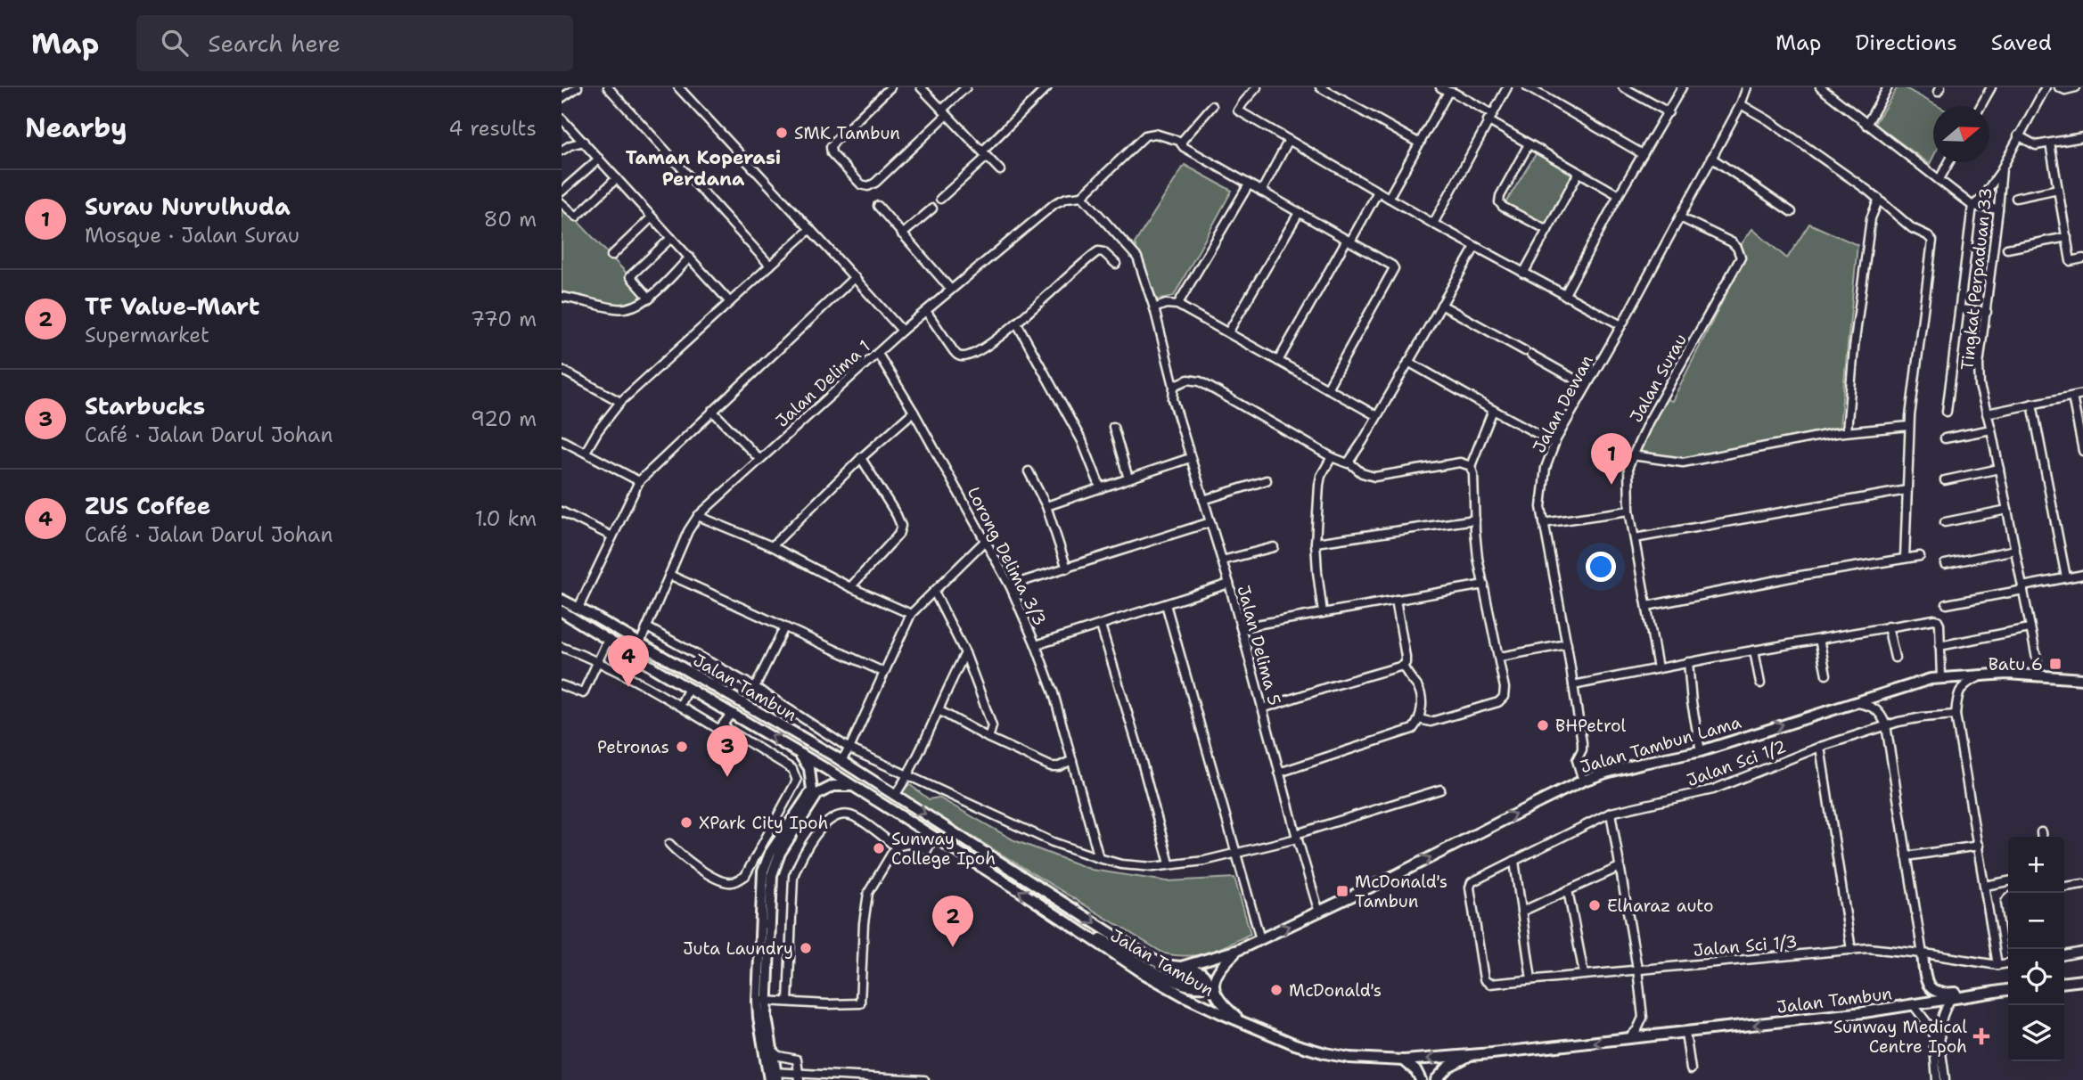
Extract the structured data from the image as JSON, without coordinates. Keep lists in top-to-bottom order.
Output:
{
  "streets": {
    "main road": ["Jalan Tambun", "Jalan Tambun Lama"],
    "street": [
      "Tingkat Perpaduan 33",
      "Jalan Surau",
      "Jalan Delima 1",
      "Jalan Dewan",
      "Lorong Delima 3/3",
      "Jalan Delima 5",
      "Jalan Sci 1/2",
      "Jalan Sci 1/3"
    ]
  },
  "crossings": [
    ["Tingkat Perpaduan 33", "Jalan Tambun Lama"],
    ["Jalan Surau", "Jalan Dewan"],
    ["Jalan Delima 1", "Lorong Delima 3/3"],
    ["Jalan Delima 1", "Jalan Delima 5"],
    ["Jalan Delima 1", "Jalan Tambun"],
    ["Jalan Dewan", "Jalan Tambun Lama"],
    ["Jalan Delima 5", "Jalan Tambun Lama"],
    ["Jalan Sci 1/2", "Jalan Sci 1/3"]
  ],
  "one_way": ["Jalan Tambun Lama"],
  "districts": ["Taman Koperasi Perdana"],
  "places": {
    "other": [
      "SMK Tambun",
      "BHPetrol",
      "Petronas",
      "XPark City Ipoh",
      "Sunway College Ipoh",
      "Elharaz auto",
      "Juta Laundry",
      "McDonald's"
    ],
    "transit": ["Batu 6", "McDonald's Tambun"],
    "health": ["Sunway Medical Centre Ipoh"]
  },
  "north": "right",
  "page": {
    "header": "Map",
    "search": "Search here",
    "nav": ["Map", "Directions", "Saved"],
    "heading": ["Nearby", "4 results"],
    "list": [
      {
        "mark": "1",
        "name": "Surau Nurulhuda",
        "note": "Mosque · Jalan Surau",
        "value": "80 m"
      },
      {
        "mark": "2",
        "name": "TF Value-Mart",
        "note": "Supermarket",
        "value": "770 m"
      },
      {
        "mark": "3",
        "name": "Starbucks",
        "note": "Café · Jalan Darul Johan",
        "value": "920 m"
      },
      {
        "mark": "4",
        "name": "ZUS Coffee",
        "note": "Café · Jalan Darul Johan",
        "value": "1.0 km"
      }
    ],
    "pins": [
      "1",
      "4",
      "3",
      "2"
    ],
    "map_buttons": ["+", "−"]
  }
}
